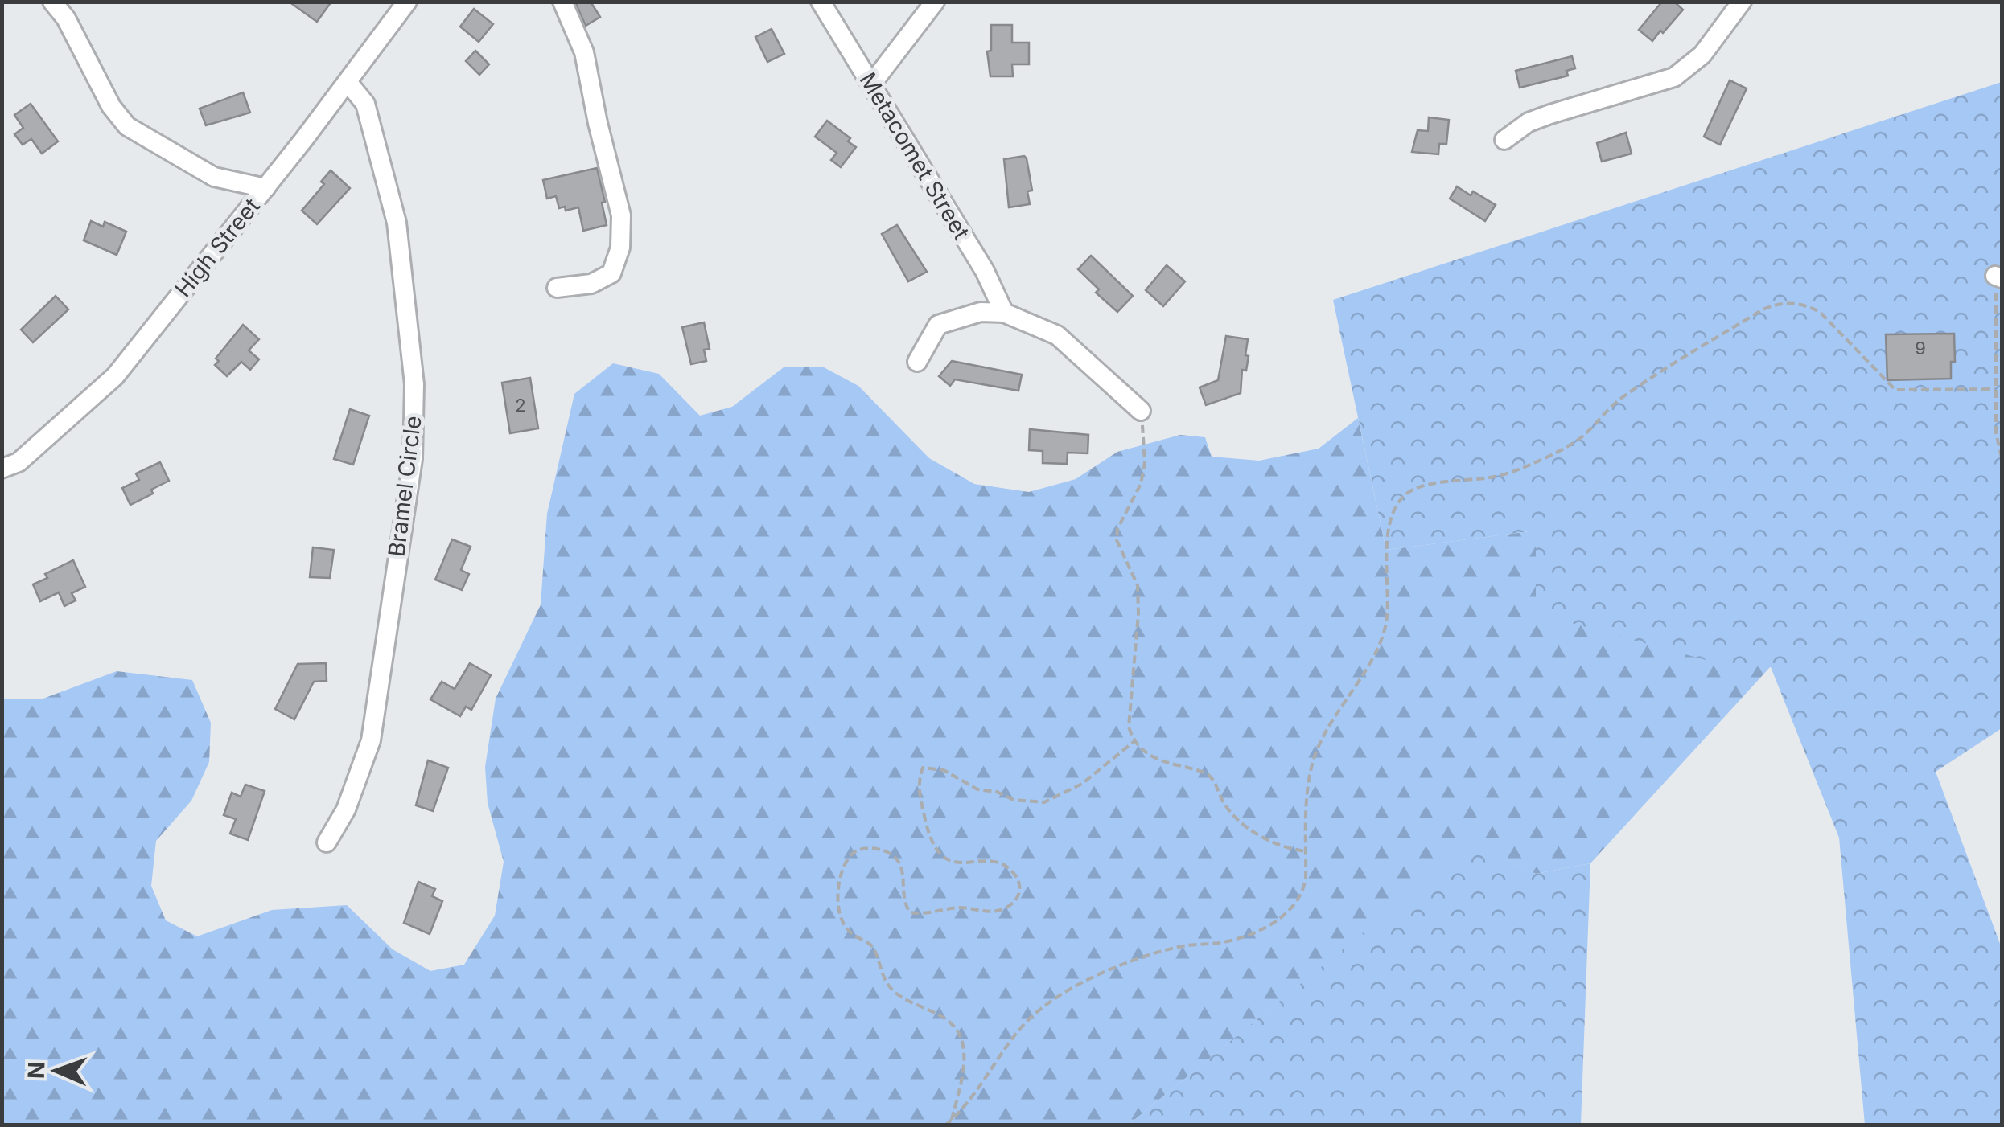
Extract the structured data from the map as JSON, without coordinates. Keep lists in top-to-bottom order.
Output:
{
  "streets": {
    "street": ["Metacomet Street", "High Street", "Bramel Circle"]
  },
  "crossings": [
    ["High Street", "Bramel Circle"]
  ],
  "house_numbers": ["9", "2"],
  "north": "left"
}
